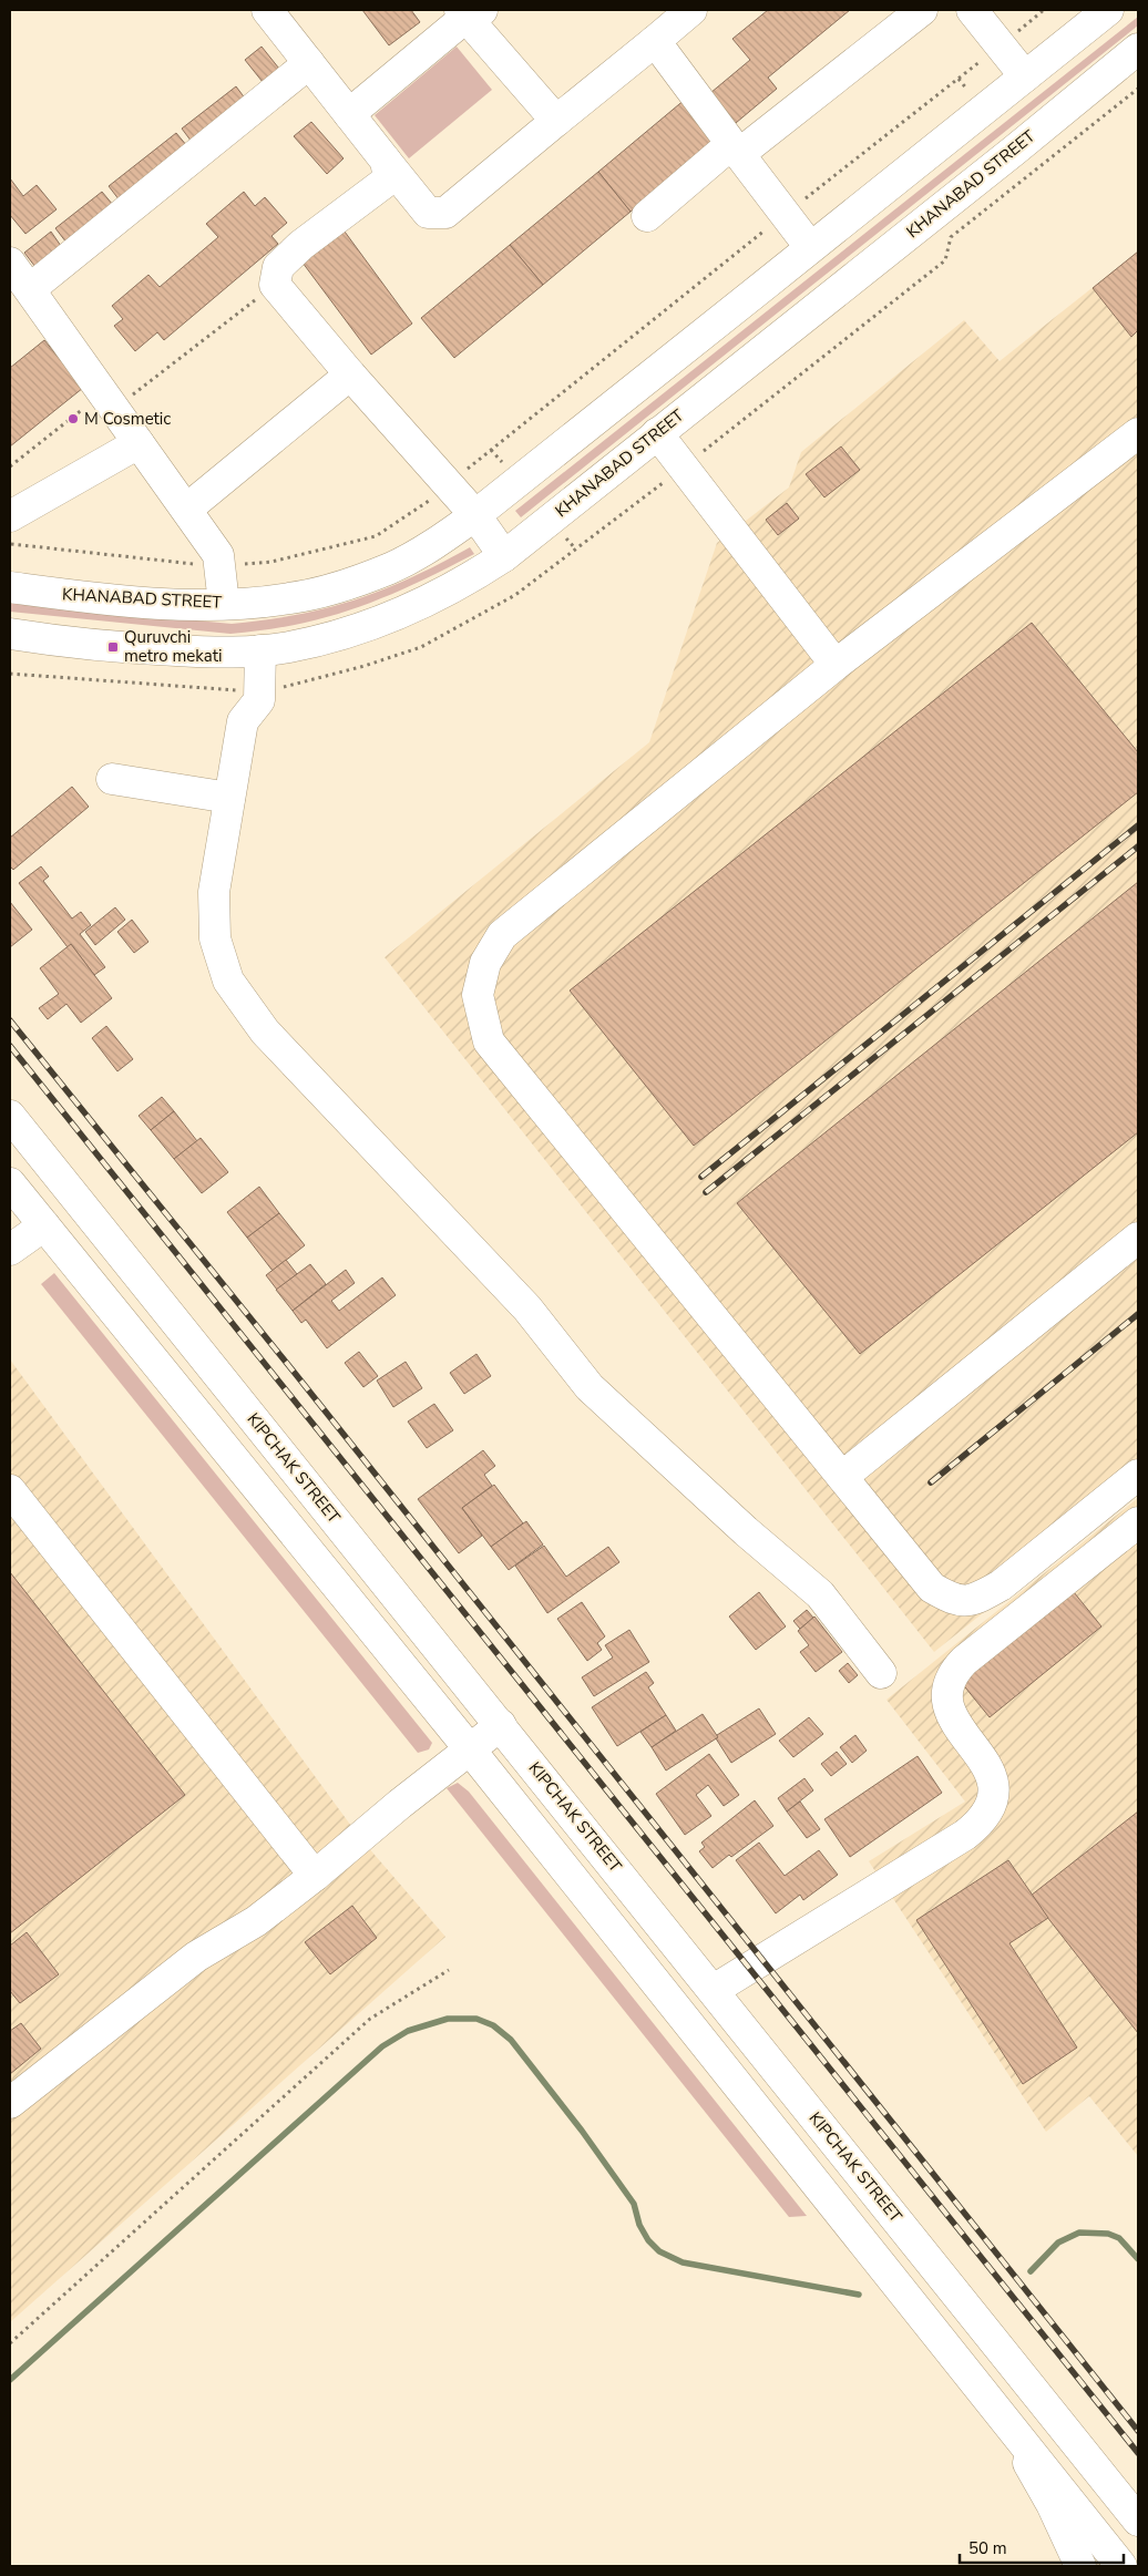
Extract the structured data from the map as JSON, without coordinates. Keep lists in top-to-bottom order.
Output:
{
  "streets": {
    "street": ["KHANABAD STREET", "KIPCHAK STREET"]
  },
  "places": {
    "other": ["M Cosmetic"],
    "transit": ["Quruvchi metro mekati"]
  },
  "scale_bar": "50 m"
}
